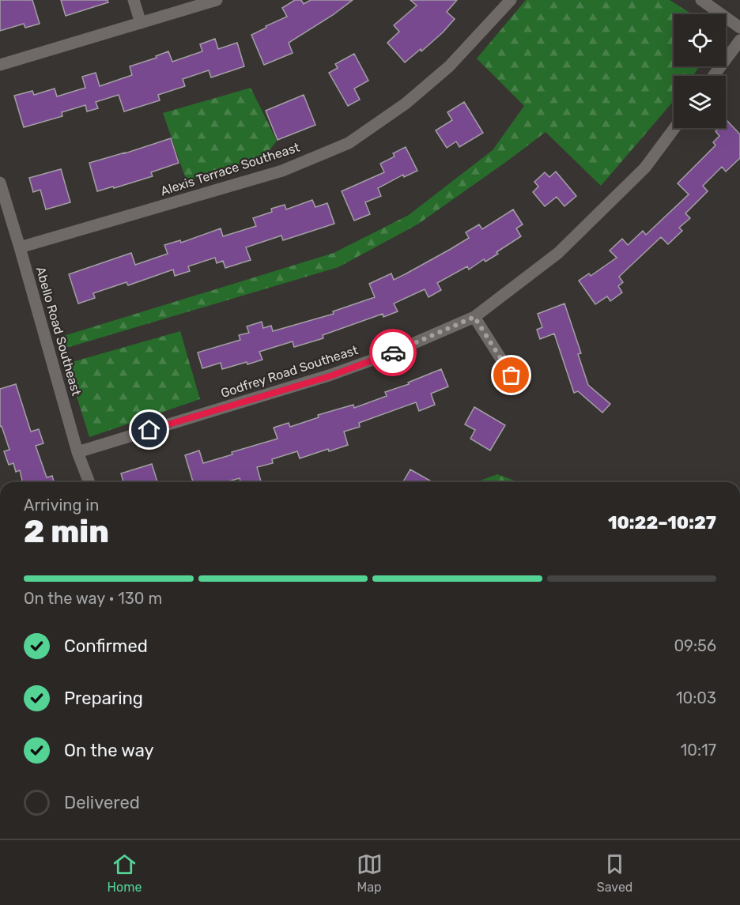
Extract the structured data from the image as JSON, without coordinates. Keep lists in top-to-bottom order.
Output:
{
  "streets": {
    "street": ["Alexis Terrace Southeast", "Abello Road Southeast", "Godfrey Road Southeast"]
  },
  "crossings": [
    ["Alexis Terrace Southeast", "Abello Road Southeast"],
    ["Abello Road Southeast", "Godfrey Road Southeast"]
  ],
  "page": {
    "heading": ["2 min", "Arriving in", "10:22–10:27"],
    "bar": "On the way · 130 m",
    "list": [
      ["Confirmed", "09:56"],
      ["Preparing", "10:03"],
      ["On the way", "10:17"],
      "Delivered"
    ],
    "tabs": ["Home", "Map", "Saved"]
  }
}
